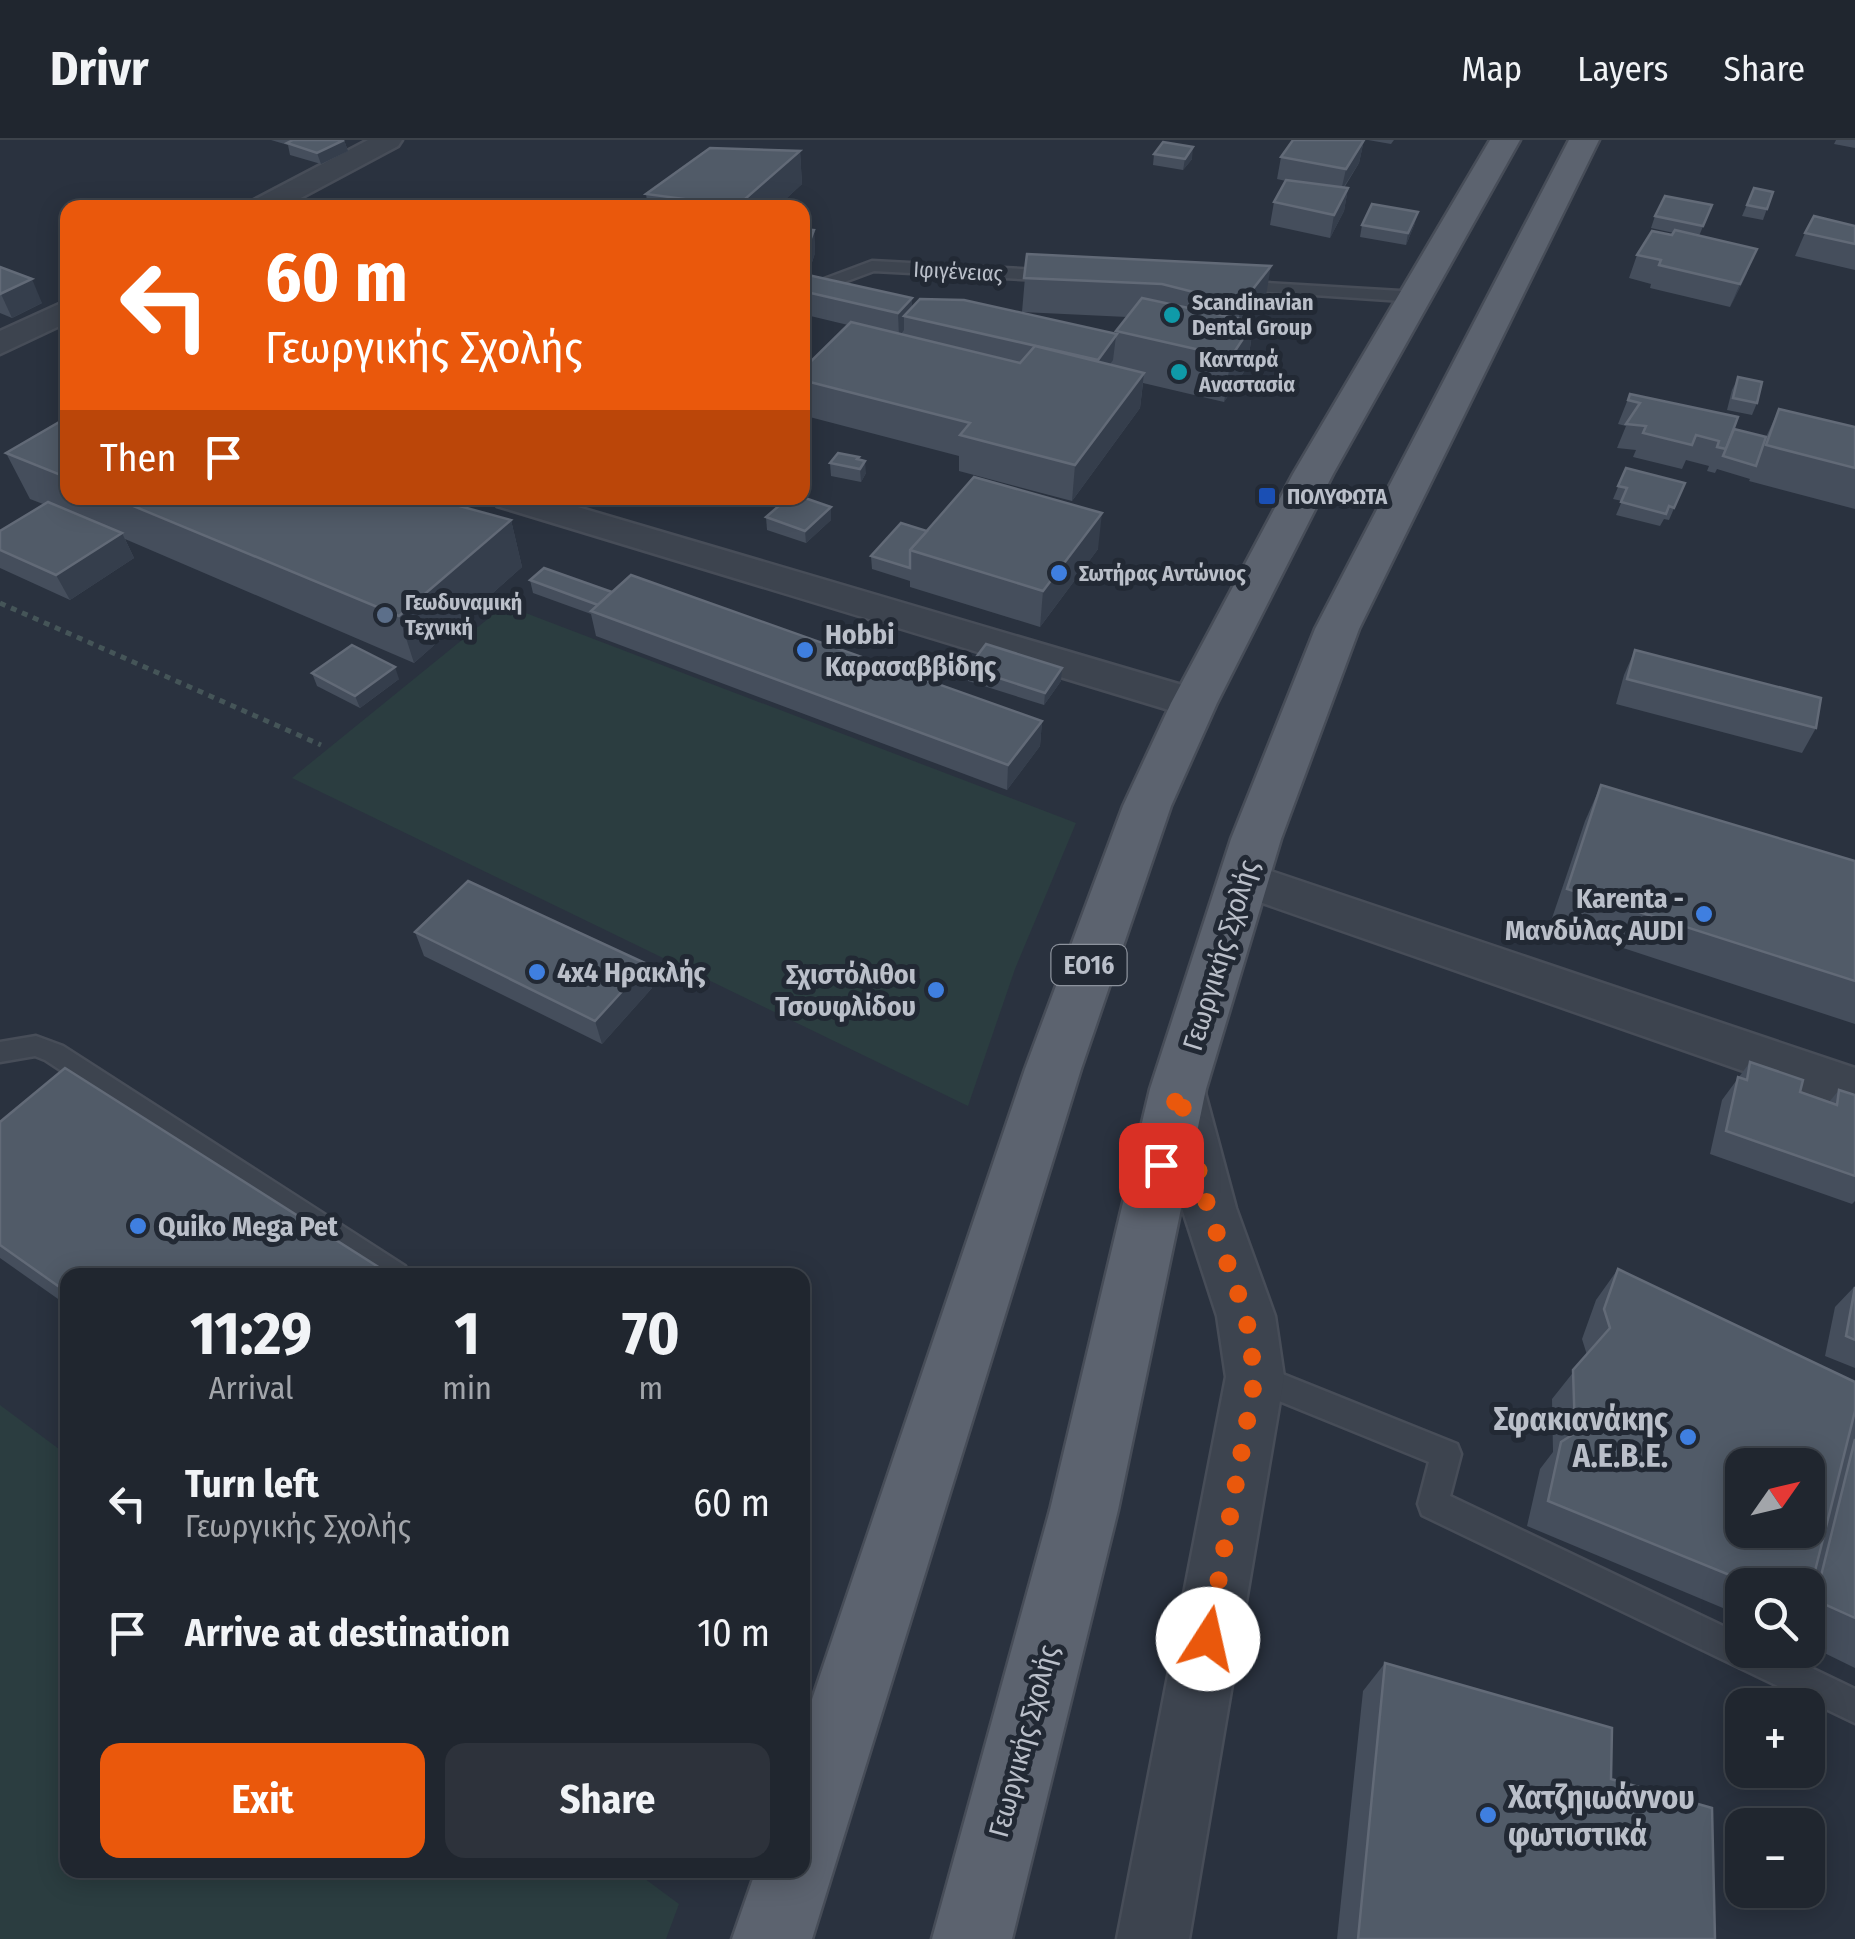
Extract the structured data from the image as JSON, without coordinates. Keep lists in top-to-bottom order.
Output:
{
  "streets": {
    "main road": ["Γεωργικής Σχολής", "ΕΟ16"],
    "lane": ["Ιφιγένειας"]
  },
  "places": {
    "other": [
      "Scandinavian Dental Group",
      "Κανταρά Αναστασία",
      "Σωτήρας Αντώνιος",
      "Γεωδυναμική Τεχνική",
      "Hobbi Καρασαββίδης",
      "Karenta - Μανδύλας AUDI",
      "4x4 Ηρακλής",
      "Σχιστόλιθοι Τσουφλίδου",
      "Quiko Mega Pet",
      "Σφακιανάκης Α.Ε.Β.Ε.",
      "Χατζηιωάννου φωτιστικά"
    ],
    "transit": ["ΠΟΛΥΦΩΤΑ"]
  },
  "north": "top right",
  "page": {
    "header": "Drivr",
    "nav": ["Map", "Layers", "Share"],
    "turn": ["60 m", "Γεωργικής Σχολής"],
    "then": "Then",
    "eta": [
      "11:29",
      "Arrival",
      "1",
      "min",
      "70",
      "m"
    ],
    "list": [
      {
        "name": "Turn left",
        "note": "Γεωργικής Σχολής",
        "value": "60 m"
      },
      {
        "name": "Arrive at destination",
        "value": "10 m"
      }
    ],
    "map_buttons": ["+", "−"],
    "buttons": ["Exit", "Share"]
  }
}
